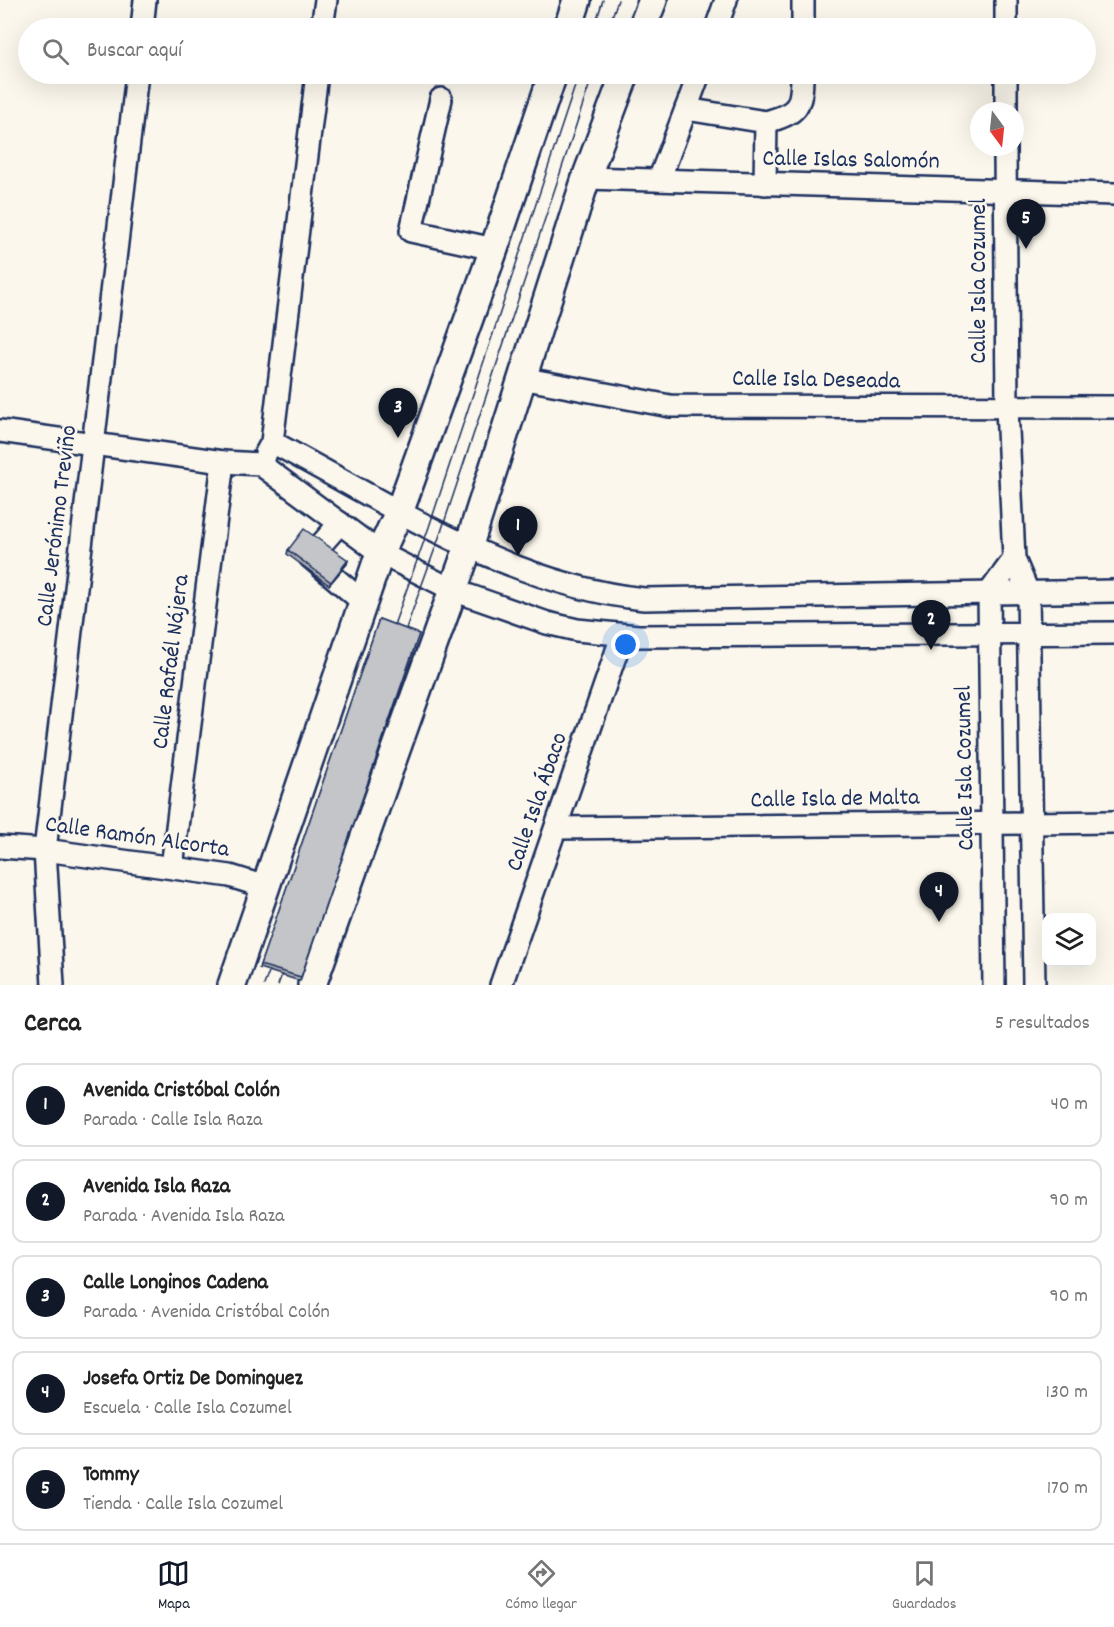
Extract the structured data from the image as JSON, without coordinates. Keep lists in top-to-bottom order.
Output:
{
  "streets": {
    "street": [
      "Calle Islas Salomón",
      "Calle Isla Cozumel",
      "Calle Isla Deseada",
      "Calle Jerónimo Treviño",
      "Calle Rafaél Nájera",
      "Calle Isla de Malta",
      "Calle Isla Ábaco",
      "Calle Ramón Alcorta"
    ]
  },
  "crossings": [
    ["Calle Islas Salomón", "Calle Isla Cozumel"],
    ["Calle Isla Cozumel", "Calle Isla Deseada"],
    ["Calle Isla Cozumel", "Calle Isla de Malta"],
    ["Calle Jerónimo Treviño", "Calle Ramón Alcorta"],
    ["Calle Rafaél Nájera", "Calle Ramón Alcorta"],
    ["Calle Isla de Malta", "Calle Isla Ábaco"]
  ],
  "north": "bottom",
  "page": {
    "search": "Buscar aquí",
    "pins": [
      "5",
      "3",
      "1",
      "2",
      "4"
    ],
    "heading": ["Cerca", "5 resultados"],
    "list": [
      {
        "mark": "1",
        "name": "Avenida Cristóbal Colón",
        "note": "Parada · Calle Isla Raza",
        "value": "40 m"
      },
      {
        "mark": "2",
        "name": "Avenida Isla Raza",
        "note": "Parada · Avenida Isla Raza",
        "value": "90 m"
      },
      {
        "mark": "3",
        "name": "Calle Longinos Cadena",
        "note": "Parada · Avenida Cristóbal Colón",
        "value": "90 m"
      },
      {
        "mark": "4",
        "name": "Josefa Ortiz De Dominguez",
        "note": "Escuela · Calle Isla Cozumel",
        "value": "130 m"
      },
      {
        "mark": "5",
        "name": "Tommy",
        "note": "Tienda · Calle Isla Cozumel",
        "value": "170 m"
      }
    ],
    "nav": ["Mapa", "Cómo llegar", "Guardados"]
  }
}
